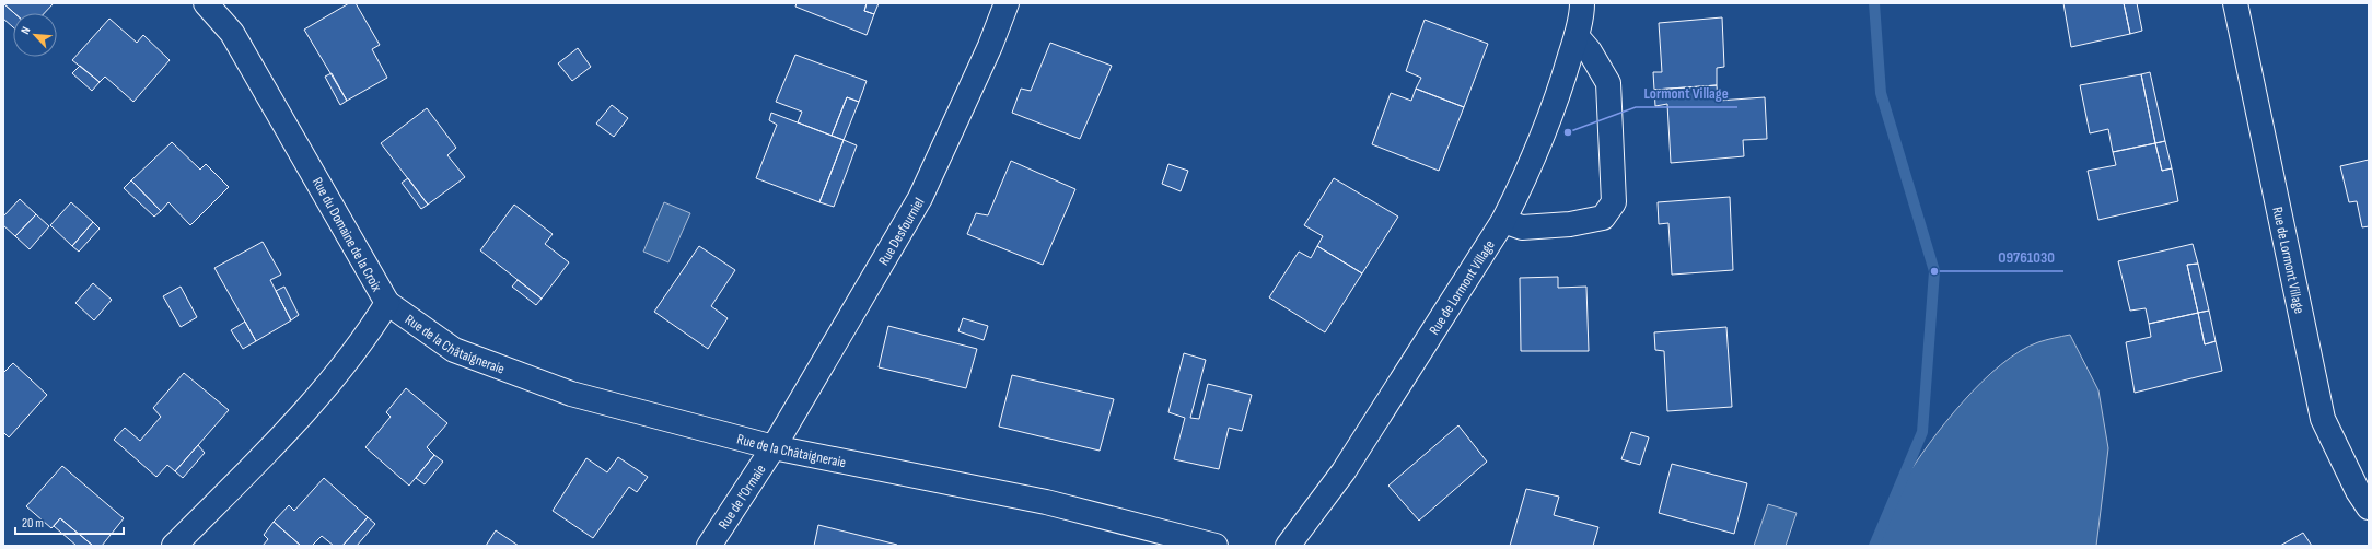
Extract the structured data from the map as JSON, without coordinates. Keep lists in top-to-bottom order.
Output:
{
  "streets": {
    "street": [
      "Rue Desfourniel",
      "Rue du Domaine de la Croix",
      "Rue de Lormont Village",
      "Rue de la Châtaigneraie",
      "Rue de l'Ormaie"
    ]
  },
  "crossings": [
    ["Rue Desfourniel", "Rue de la Châtaigneraie"],
    ["Rue Desfourniel", "Rue de l'Ormaie"],
    ["Rue du Domaine de la Croix", "Rue de la Châtaigneraie"],
    ["Rue de la Châtaigneraie", "Rue de l'Ormaie"]
  ],
  "places": ["Lormont Village", "O9761030"],
  "scale_bar": "20 m",
  "north": "top left"
}
